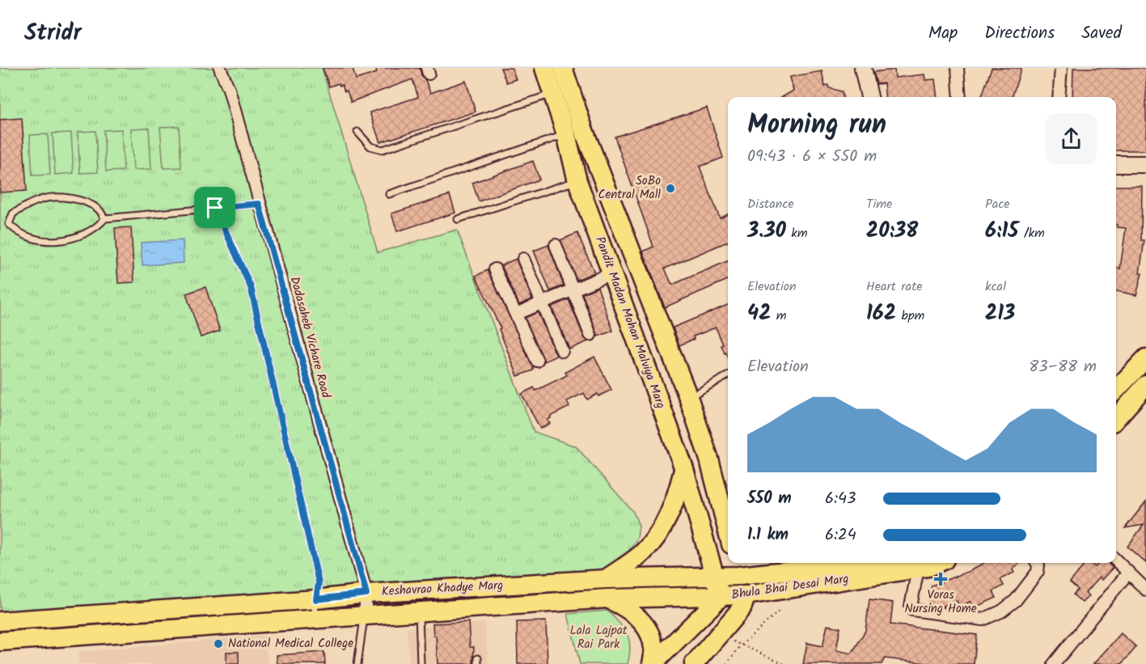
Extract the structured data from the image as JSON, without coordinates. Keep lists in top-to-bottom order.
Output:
{
  "streets": {
    "main road": ["Pandit Madan Mohan Malviya Marg", "Bhula Bhai Desai Marg", "Keshavrao Khadye Marg"],
    "street": ["Dadasaheb Vichare Road"]
  },
  "crossings": [
    ["Pandit Madan Mohan Malviya Marg", "Bhula Bhai Desai Marg"],
    ["Pandit Madan Mohan Malviya Marg", "Keshavrao Khadye Marg"],
    ["Dadasaheb Vichare Road", "Keshavrao Khadye Marg"],
    ["Bhula Bhai Desai Marg", "Keshavrao Khadye Marg"]
  ],
  "parks": ["Lala Lajpat Rai Park"],
  "places": {
    "other": ["SoBo Central Mall", "National Medical College"],
    "health": ["Voras Nursing Home"]
  },
  "page": {
    "header": "Stridr",
    "nav": ["Map", "Directions", "Saved"],
    "heading": ["Morning run", "09:43 · 6 × 550 m"],
    "stats": [
      ["Distance", "3.30 km"],
      ["Time", "20:38"],
      ["Pace", "6:15 /km"],
      ["Elevation", "42 m"],
      ["Heart rate", "162 bpm"],
      ["kcal", "213"]
    ],
    "chart": ["Elevation", "83–88 m"],
    "list": [
      {
        "name": "550 m",
        "note": "6:43"
      },
      {
        "name": "1.1 km",
        "note": "6:24"
      }
    ]
  }
}
